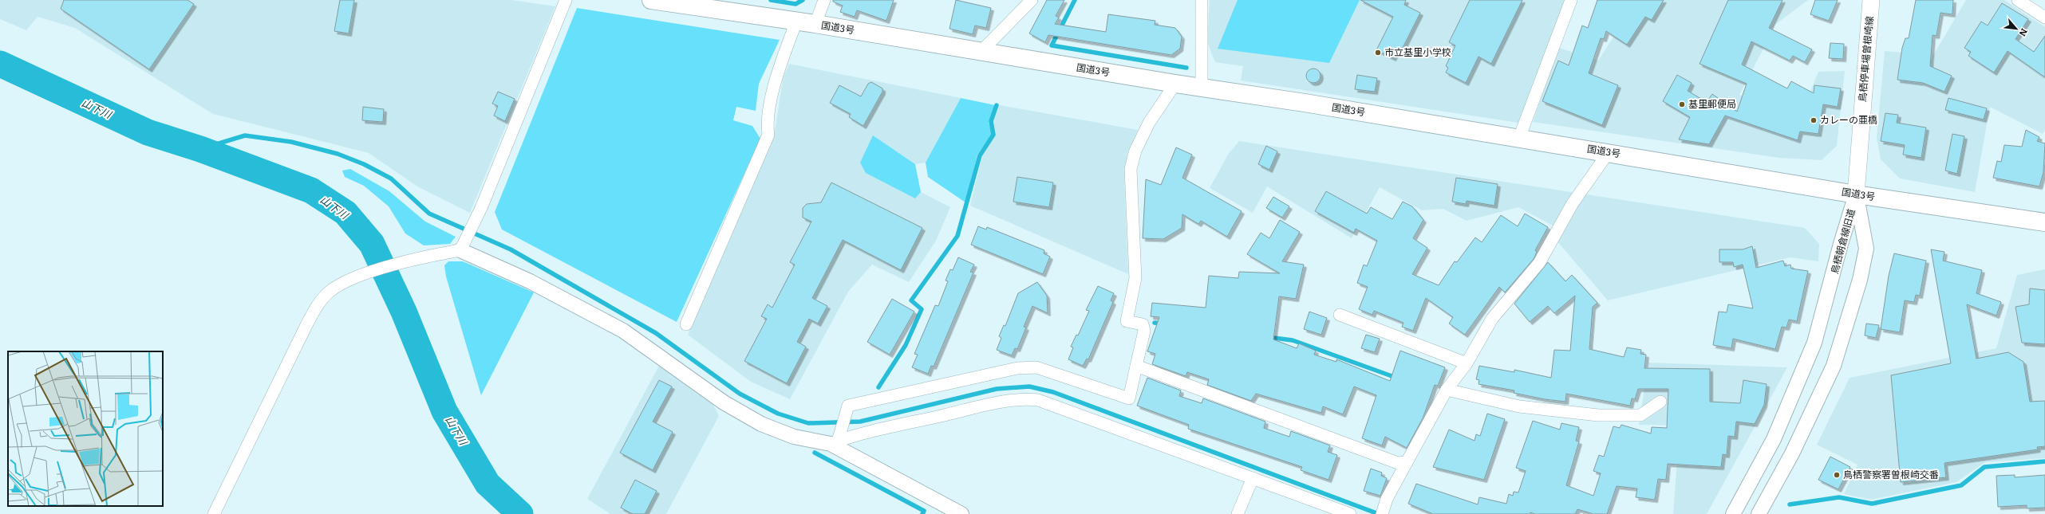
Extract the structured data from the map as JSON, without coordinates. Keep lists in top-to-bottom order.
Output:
{
  "streets": {
    "highway": ["国道3号"],
    "main road": ["鳥栖停車場曽根崎線"],
    "street": ["鳥栖朝倉線旧道"]
  },
  "crossings": [
    ["国道3号", "鳥栖停車場曽根崎線"],
    ["国道3号", "鳥栖朝倉線旧道"],
    ["鳥栖停車場曽根崎線", "鳥栖朝倉線旧道"]
  ],
  "water": ["山下川"],
  "places": [
    "市立基里小学校",
    "基里郵便局",
    "カレーの亜橋",
    "鳥栖警察署曽根崎交番"
  ],
  "north": "bottom right"
}
